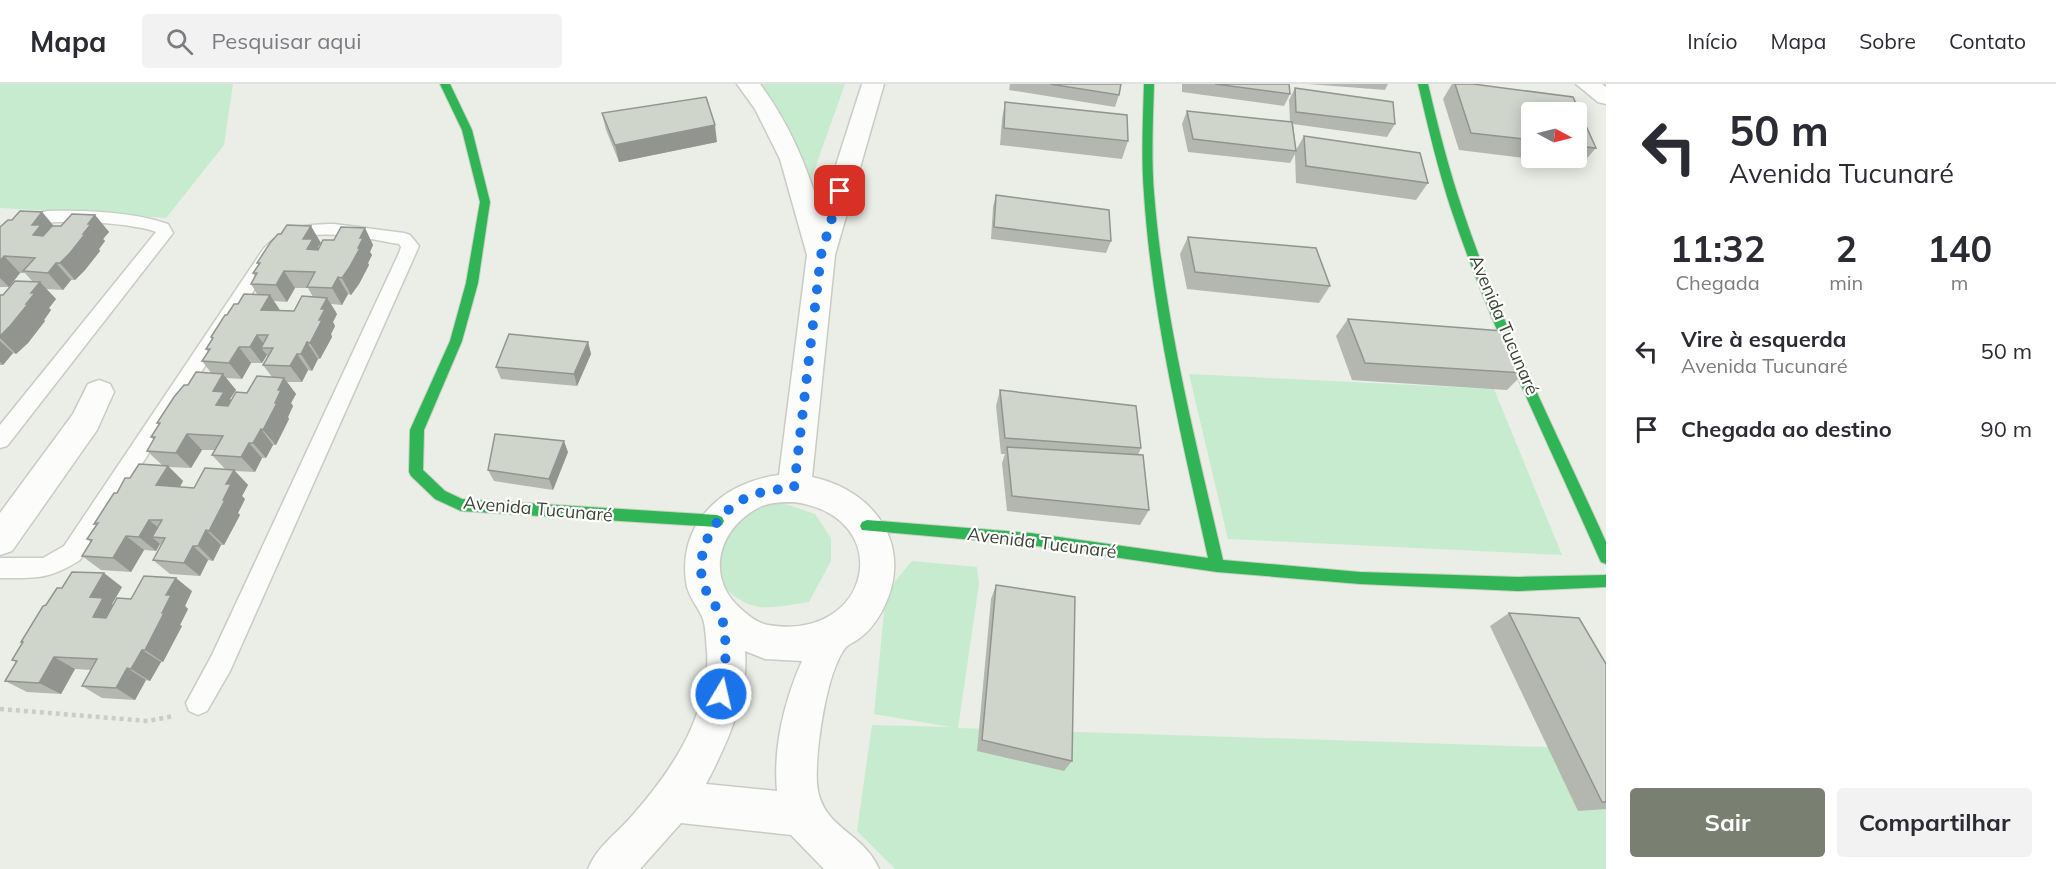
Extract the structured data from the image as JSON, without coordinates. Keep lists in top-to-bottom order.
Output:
{
  "streets": {
    "street": ["Avenida Tucunaré"]
  },
  "north": "right",
  "page": {
    "header": "Mapa",
    "search": "Pesquisar aqui",
    "nav": [
      "Início",
      "Mapa",
      "Sobre",
      "Contato"
    ],
    "turn": ["50 m", "Avenida Tucunaré"],
    "eta": [
      "11:32",
      "Chegada",
      "2",
      "min",
      "140",
      "m"
    ],
    "list": [
      {
        "name": "Vire à esquerda",
        "note": "Avenida Tucunaré",
        "value": "50 m"
      },
      {
        "name": "Chegada ao destino",
        "value": "90 m"
      }
    ],
    "buttons": ["Sair", "Compartilhar"]
  }
}
